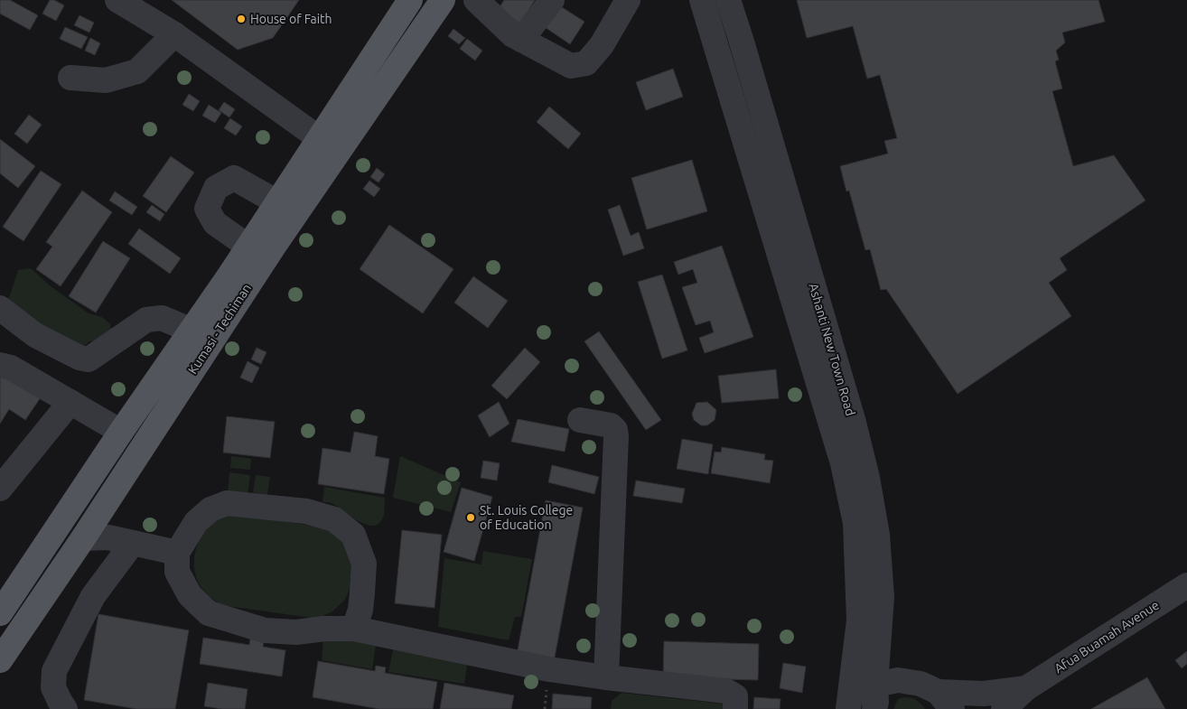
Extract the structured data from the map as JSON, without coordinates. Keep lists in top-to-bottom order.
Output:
{
  "streets": {
    "main road": ["Kumasi - Techiman"],
    "street": ["Ashanti New Town Road", "Afua Buamah Avenue"]
  },
  "crossings": [
    ["Ashanti New Town Road", "Afua Buamah Avenue"]
  ],
  "places": ["House of Faith", "St. Louis College of Education"]
}
